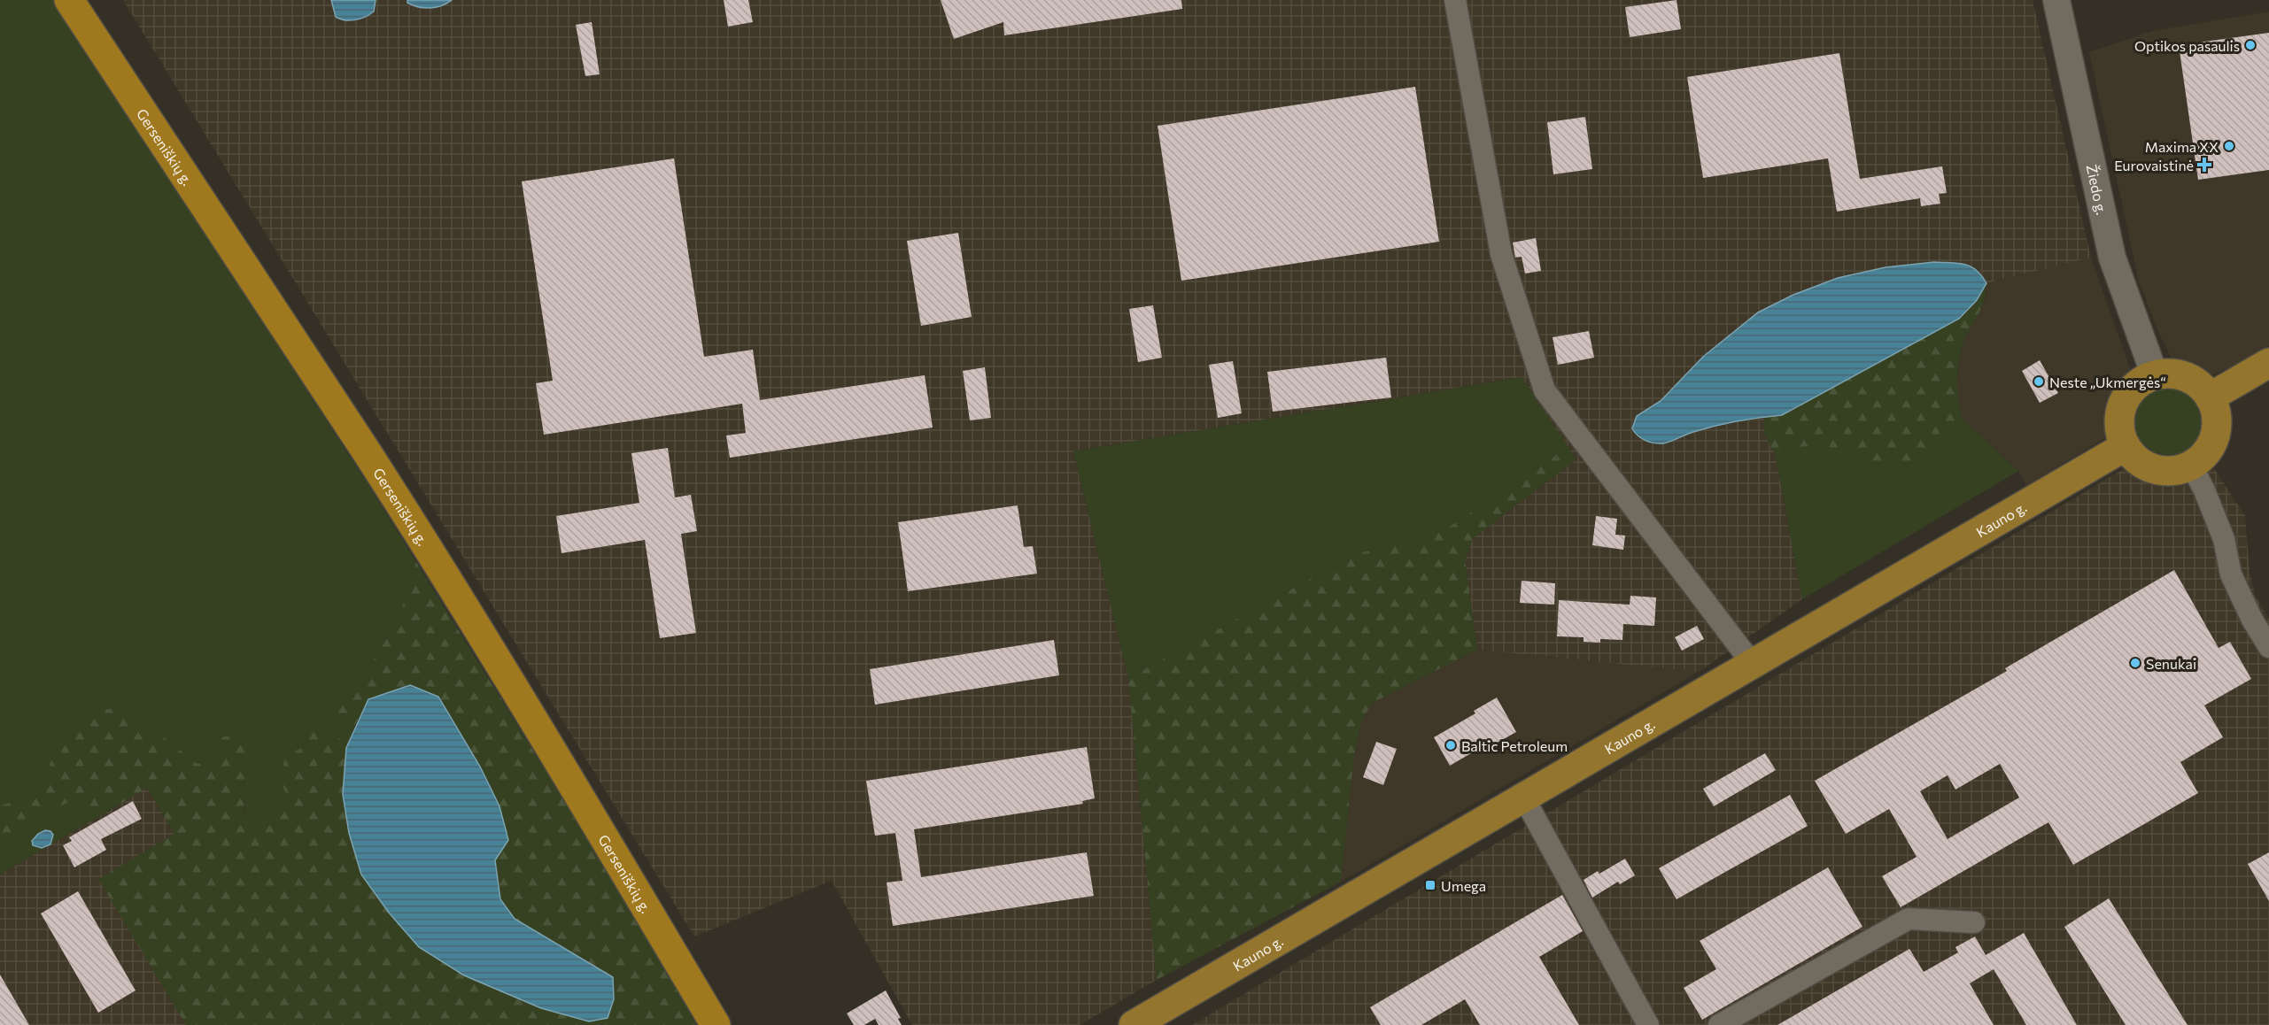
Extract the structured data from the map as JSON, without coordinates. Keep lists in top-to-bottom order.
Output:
{
  "streets": {
    "highway": ["Gerseniškių g."],
    "main road": ["Kauno g."],
    "street": ["Žiedo g."]
  },
  "crossings": [
    ["Žiedo g.", "Kauno g."]
  ],
  "places": {
    "other": [
      "Optikos pasaulis",
      "Maxima XX",
      "Neste „Ukmergės“",
      "Senukai",
      "Baltic Petroleum"
    ],
    "health": ["Eurovaistinė"],
    "transit": ["Umega"]
  }
}
